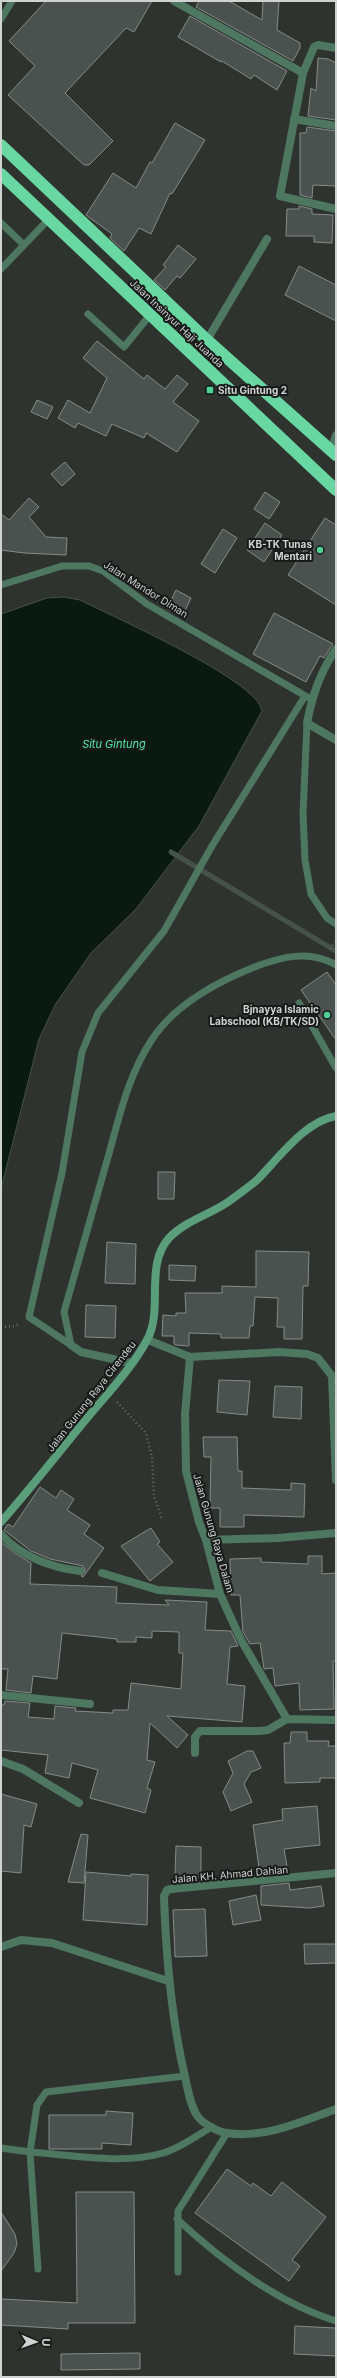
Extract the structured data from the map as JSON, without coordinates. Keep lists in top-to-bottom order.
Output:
{
  "streets": {
    "highway": ["Jalan Insinyur Haji Juanda"],
    "street": ["Jalan Gunung Raya Cirendeu", "Jalan Gunung Raya Dalam", "Jalan KH. Ahmad Dahlan"],
    "lane": ["Jalan Mandor Diman"]
  },
  "water": ["Situ Gintung"],
  "places": {
    "transit": ["Situ Gintung 2"],
    "other": ["KB-TK Tunas Mentari", "Bjnayya Islamic Labschool (KB/TK/SD)"]
  },
  "north": "right"
}
